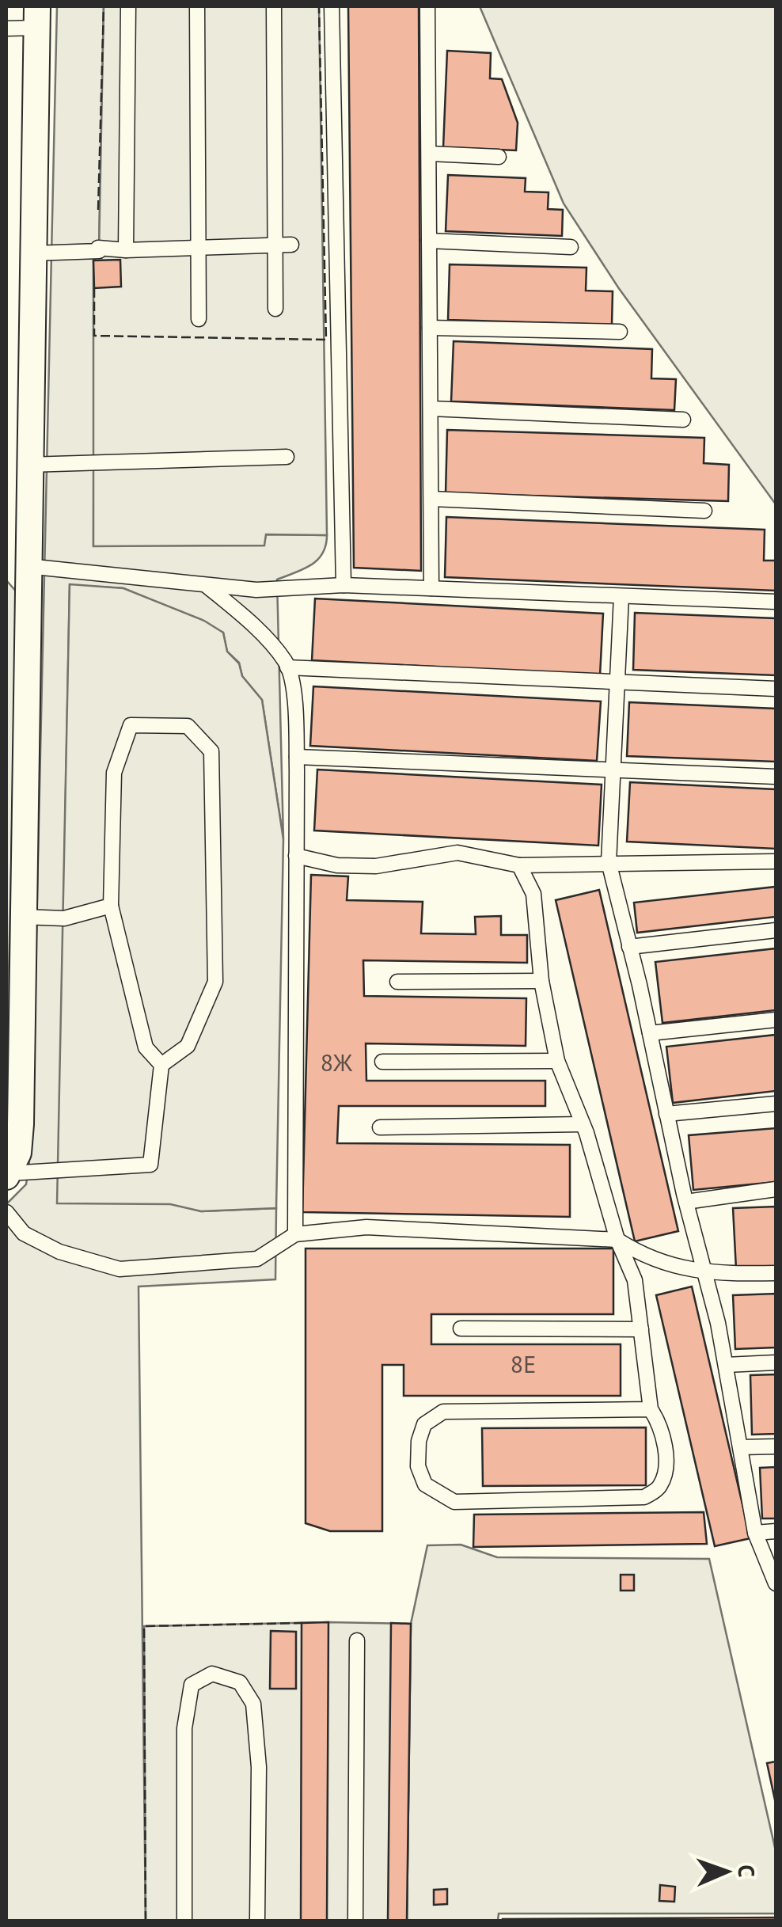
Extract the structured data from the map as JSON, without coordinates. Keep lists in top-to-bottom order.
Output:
{
  "house_numbers": ["8Ж", "8Е"],
  "north": "right"
}
